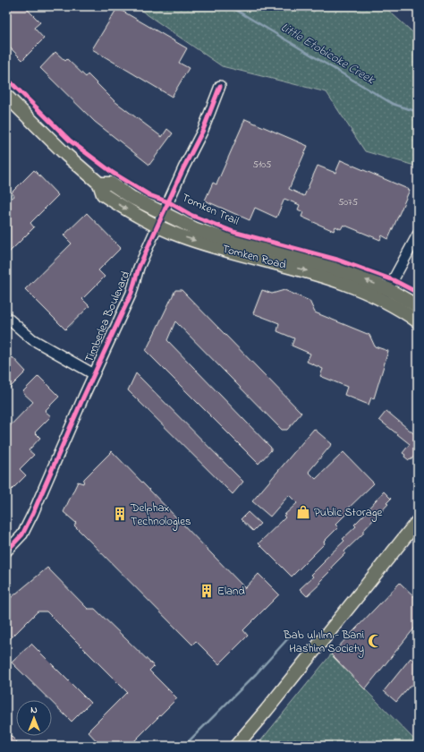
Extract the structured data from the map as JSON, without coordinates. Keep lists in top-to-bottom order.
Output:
{
  "streets": {
    "main road": ["Tomken Road"],
    "street": ["Timberlea Boulevard"],
    "cycle path": ["Tomken Trail"]
  },
  "crossings": [
    ["Tomken Road", "Timberlea Boulevard"]
  ],
  "water": ["Little Etobicoke Creek"],
  "places": {
    "shop": ["Public Storage"],
    "building": ["Delphax Technologies", "Eland"],
    "mosque": ["Bab ul Ilm - Bani Hashim Society"]
  },
  "house_numbers": ["5105", "5075"],
  "north": "top"
}
